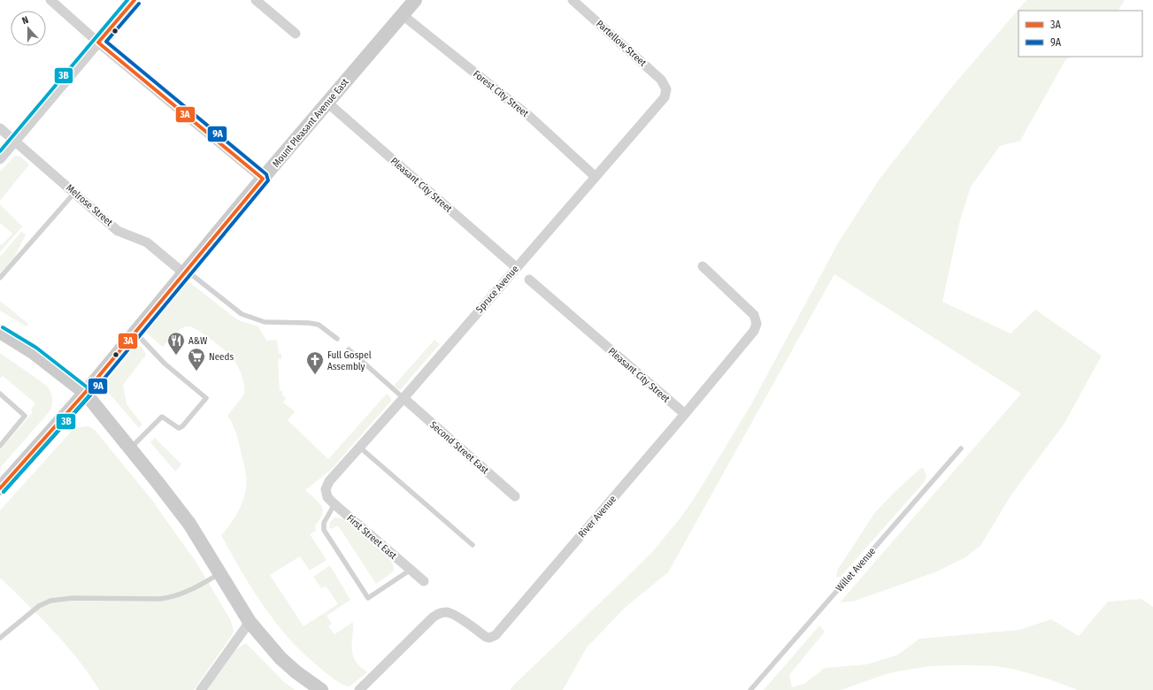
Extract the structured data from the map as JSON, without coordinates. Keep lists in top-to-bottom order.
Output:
{
  "streets": {
    "main road": ["Mount Pleasant Avenue East"],
    "street": [
      "Partellow Street",
      "Forest City Street",
      "Pleasant City Street",
      "Melrose Street",
      "Spruce Avenue",
      "Second Street East",
      "River Avenue",
      "First Street East"
    ],
    "lane": ["Willet Avenue"]
  },
  "crossings": [
    ["Partellow Street", "Spruce Avenue"],
    ["Forest City Street", "Mount Pleasant Avenue East"],
    ["Forest City Street", "Spruce Avenue"],
    ["Mount Pleasant Avenue East", "Pleasant City Street"],
    ["Mount Pleasant Avenue East", "Melrose Street"],
    ["Pleasant City Street", "Spruce Avenue"],
    ["Pleasant City Street", "River Avenue"],
    ["Spruce Avenue", "Second Street East"],
    ["Spruce Avenue", "First Street East"]
  ],
  "places": {
    "restaurant": ["A&W"],
    "supermarket": ["Needs"],
    "church": ["Full Gospel Assembly"]
  },
  "lines": ["transit line 3A", "transit line 3B", "transit line 9A"],
  "legend": ["3A", "9A"],
  "north": "top"
}
